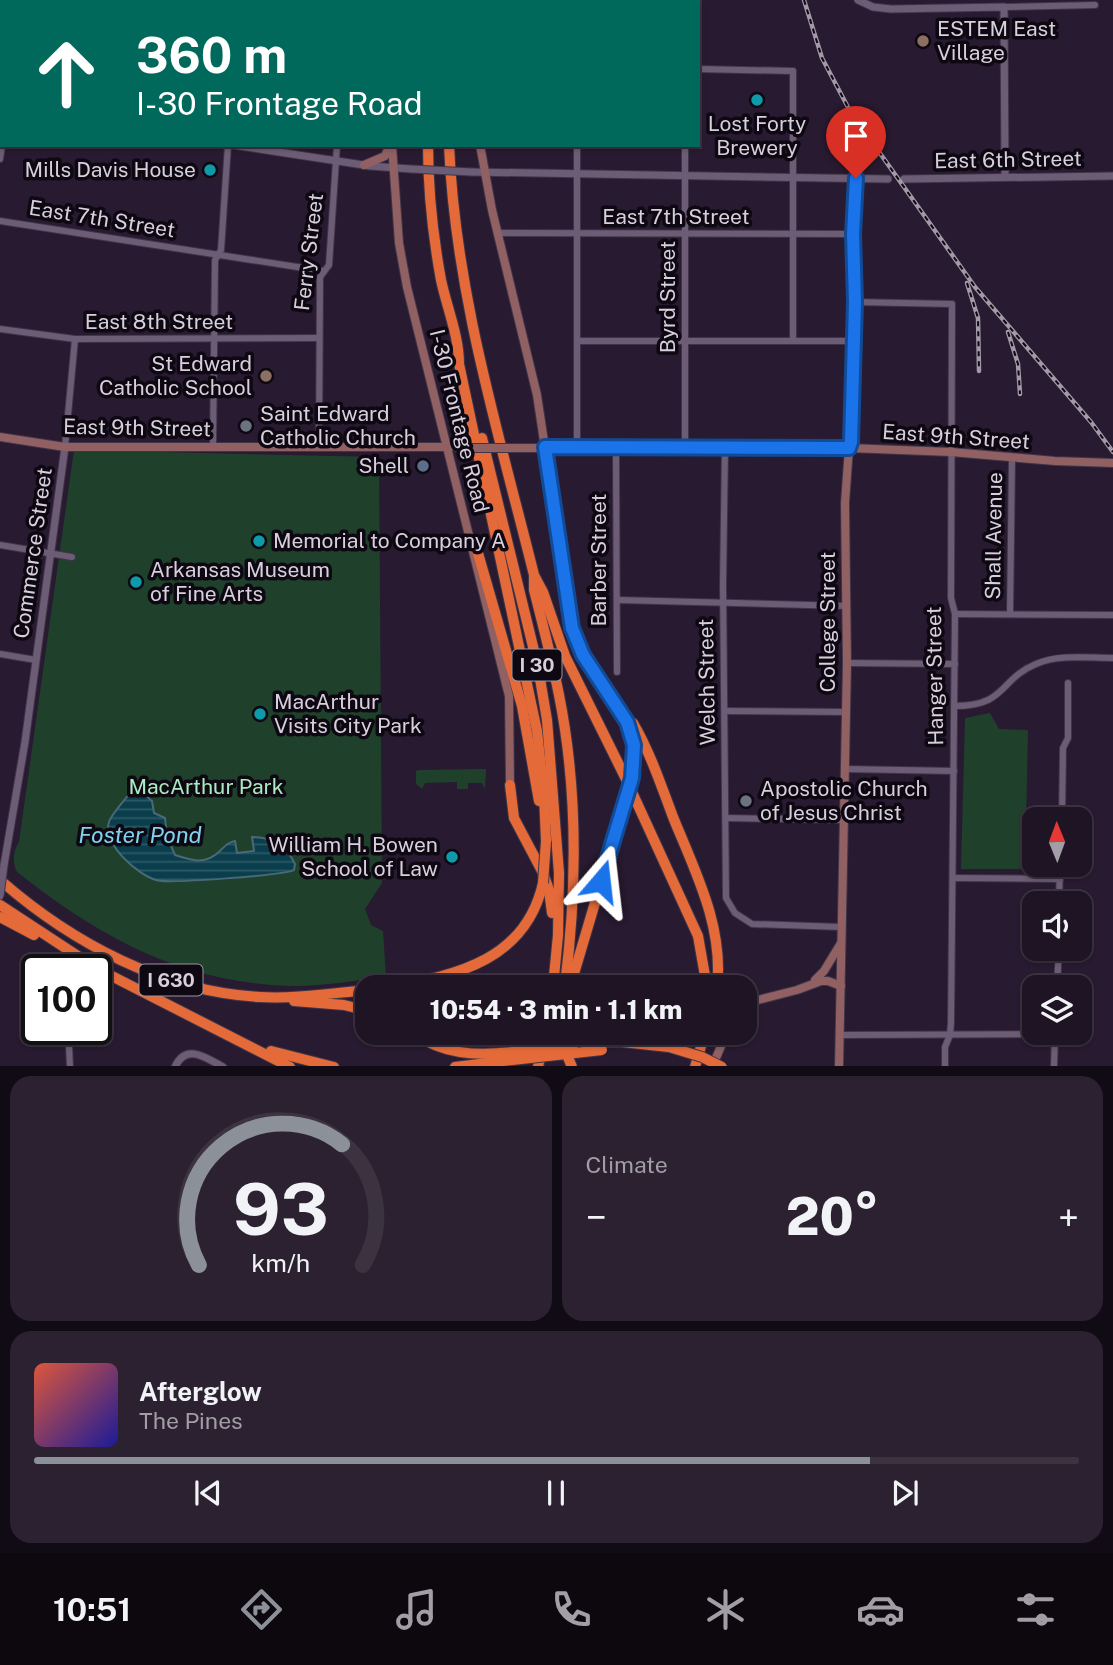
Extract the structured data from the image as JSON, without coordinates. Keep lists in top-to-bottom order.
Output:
{
  "streets": {
    "highway": ["I 30", "I 630"],
    "main road": ["I-30 Frontage Road", "East 9th Street", "College Street"],
    "street": [
      "East 6th Street",
      "East 7th Street",
      "Ferry Street",
      "Byrd Street",
      "East 8th Street",
      "Shall Avenue",
      "Commerce Street",
      "Barber Street",
      "Hanger Street",
      "Welch Street"
    ]
  },
  "crossings": [
    ["East 7th Street", "Ferry Street"],
    ["East 7th Street", "Byrd Street"],
    ["East 7th Street", "College Street"],
    ["Ferry Street", "East 8th Street"],
    ["Ferry Street", "East 9th Street"],
    ["Byrd Street", "East 9th Street"],
    ["East 8th Street", "Commerce Street"],
    ["I-30 Frontage Road", "East 9th Street"],
    ["East 9th Street", "Shall Avenue"],
    ["East 9th Street", "Commerce Street"],
    ["East 9th Street", "Barber Street"],
    ["East 9th Street", "College Street"],
    ["East 9th Street", "Hanger Street"],
    ["East 9th Street", "Welch Street"],
    ["College Street", "Hanger Street"],
    ["College Street", "Welch Street"]
  ],
  "water": ["Foster Pond"],
  "parks": ["MacArthur Park"],
  "places": [
    "ESTEM East Village",
    "Lost Forty Brewery",
    "Mills Davis House",
    "St Edward Catholic School",
    "Saint Edward Catholic Church",
    "Shell",
    "Memorial to Company A",
    "Arkansas Museum of Fine Arts",
    "MacArthur Visits City Park",
    "Apostolic Church of Jesus Christ",
    "William H. Bowen School of Law"
  ],
  "north": "top",
  "page": {
    "turn": ["360 m", "I-30 Frontage Road"],
    "limit": "100",
    "trip": "10:54 · 3 min · 1.1 km",
    "tile": "Climate",
    "heat": ["−", "20°", "+"],
    "song": ["Afterglow", "The Pines"],
    "tabs": "10:51",
    "gauge": ["93", "km/h"]
  }
}
